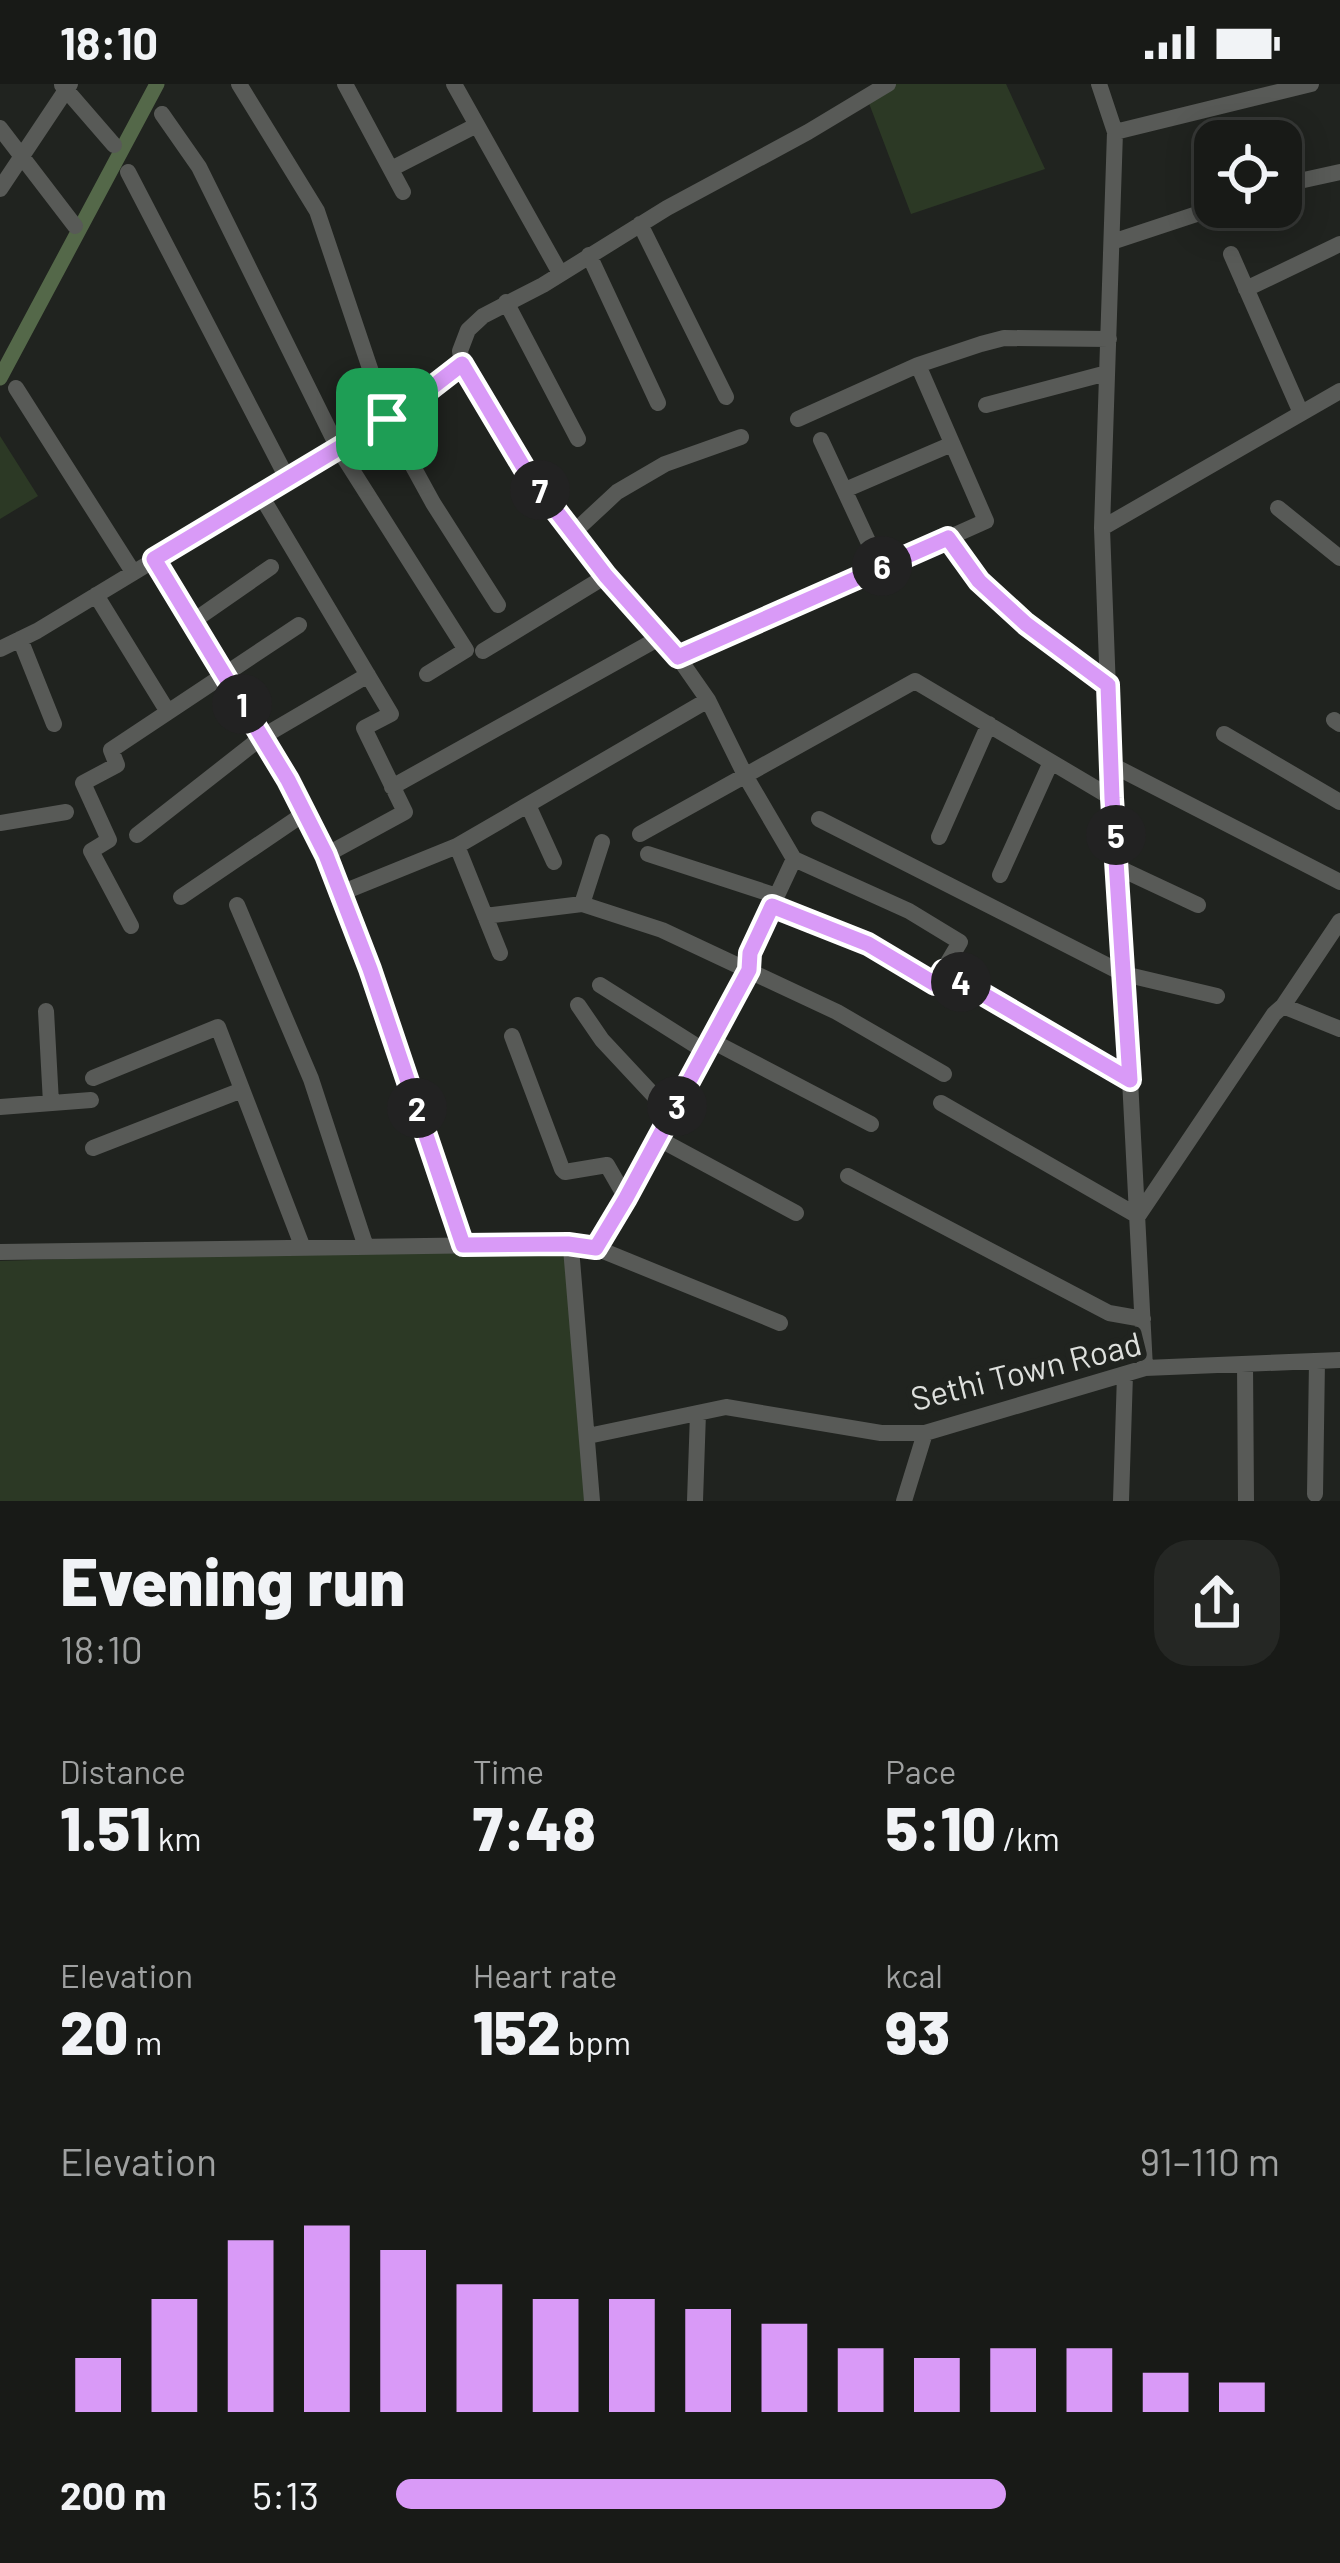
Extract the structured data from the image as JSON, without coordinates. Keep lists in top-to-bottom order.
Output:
{
  "streets": {
    "street": ["Sethi Town Road"]
  },
  "page": {
    "status": "18:10",
    "pins": [
      "7",
      "6",
      "1",
      "5",
      "4",
      "3",
      "2"
    ],
    "heading": ["Evening run", "18:10"],
    "stats": [
      ["Distance", "1.51 km"],
      ["Time", "7:48"],
      ["Pace", "5:10 /km"],
      ["Elevation", "20 m"],
      ["Heart rate", "152 bpm"],
      ["kcal", "93"]
    ],
    "chart": ["Elevation", "91–110 m"],
    "list": [
      {
        "name": "200 m",
        "note": "5:13"
      }
    ]
  }
}
